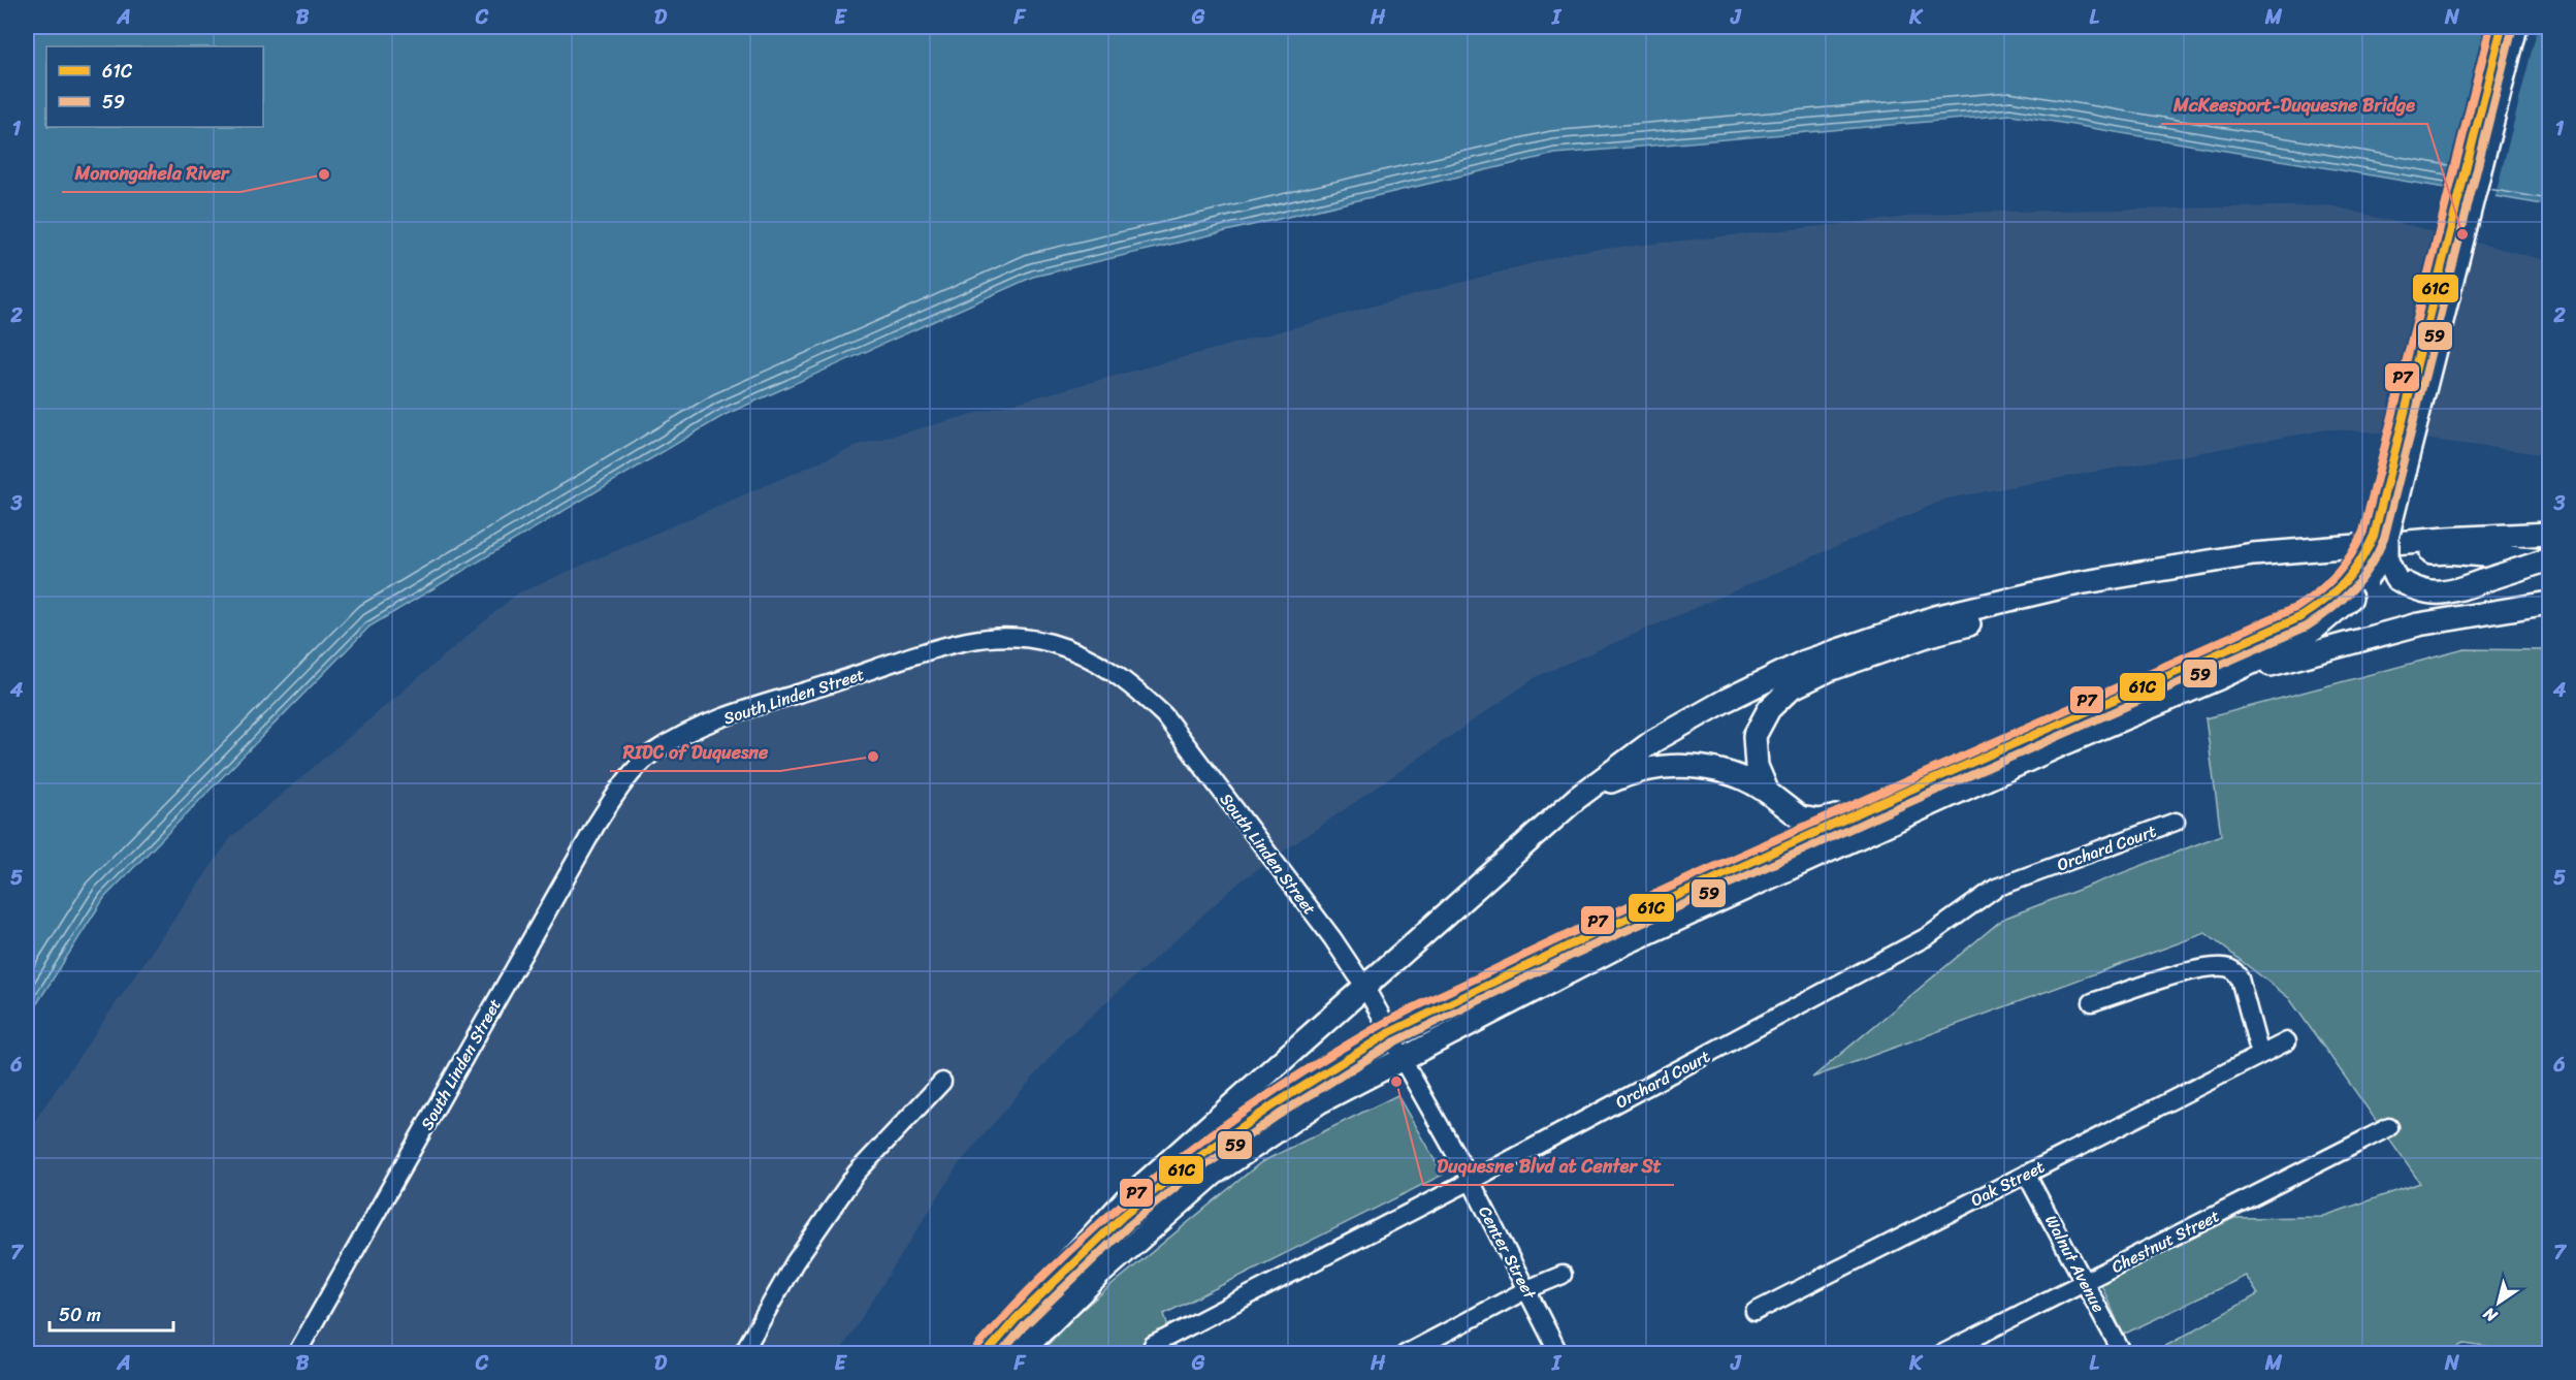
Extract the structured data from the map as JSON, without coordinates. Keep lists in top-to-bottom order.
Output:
{
  "streets": {
    "street": [
      "South Linden Street",
      "Orchard Court",
      "Oak Street",
      "Chestnut Street",
      "Center Street",
      "Walnut Avenue"
    ]
  },
  "crossings": [
    ["South Linden Street", "Center Street"],
    ["Orchard Court", "Center Street"],
    ["Oak Street", "Walnut Avenue"],
    ["Chestnut Street", "Walnut Avenue"]
  ],
  "places": [
    "Monongahela River",
    "McKeesport-Duquesne Bridge",
    "RIDC of Duquesne",
    "Duquesne Blvd at Center St"
  ],
  "lines": ["transit line 61C", "transit line P7", "transit line 59"],
  "legend": ["61C", "59"],
  "scale_bar": "50 m",
  "north": "bottom left",
  "grid": {
    "columns": [
      "A",
      "B",
      "C",
      "D",
      "E",
      "F",
      "G",
      "H",
      "I",
      "J",
      "K",
      "L",
      "M",
      "N"
    ],
    "rows": [
      "1",
      "2",
      "3",
      "4",
      "5",
      "6",
      "7"
    ]
  }
}
